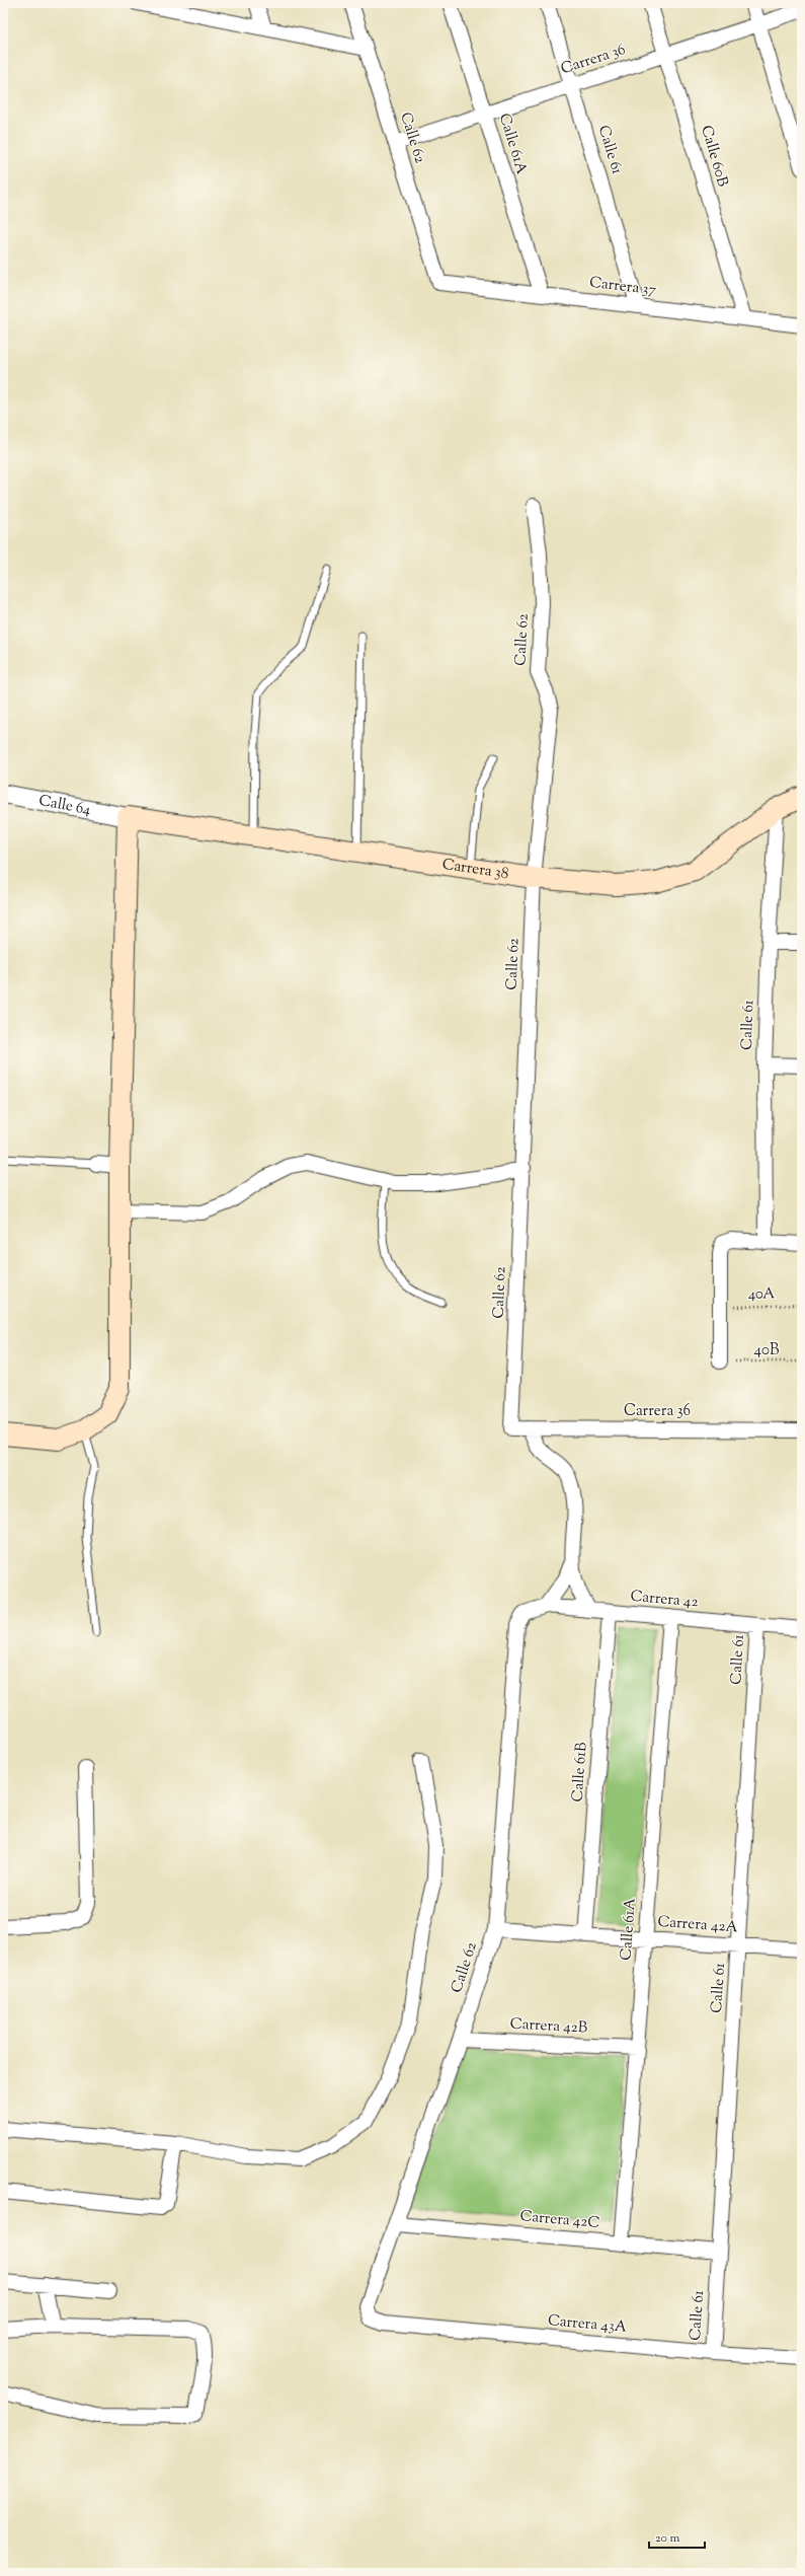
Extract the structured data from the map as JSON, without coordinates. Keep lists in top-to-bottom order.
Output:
{
  "streets": {
    "main road": ["Carrera 38"],
    "street": [
      "Carrera 36",
      "Calle 62",
      "Calle 61A",
      "Calle 61",
      "Calle 60B",
      "Carrera 37",
      "Calle 64",
      "Carrera 42",
      "Calle 61B",
      "Carrera 42A",
      "Carrera 42B",
      "Carrera 42C",
      "Carrera 43A"
    ],
    "path": ["40A", "40B"]
  },
  "crossings": [
    ["Carrera 36", "Calle 62"],
    ["Carrera 36", "Calle 61A"],
    ["Carrera 36", "Calle 61"],
    ["Carrera 36", "Calle 60B"],
    ["Calle 62", "Carrera 37"],
    ["Calle 62", "Carrera 38"],
    ["Calle 62", "Carrera 42"],
    ["Calle 62", "Carrera 42A"],
    ["Calle 62", "Carrera 42B"],
    ["Calle 62", "Carrera 42C"],
    ["Calle 62", "Carrera 43A"],
    ["Calle 61A", "Carrera 37"],
    ["Calle 61A", "Carrera 42"],
    ["Calle 61A", "Carrera 42A"],
    ["Calle 61A", "Carrera 42B"],
    ["Calle 61A", "Carrera 42C"],
    ["Calle 61", "Carrera 37"],
    ["Calle 61", "Carrera 38"],
    ["Calle 61", "Carrera 42"],
    ["Calle 61", "Carrera 42A"],
    ["Calle 61", "Carrera 42C"],
    ["Calle 61", "Carrera 43A"],
    ["Calle 60B", "Carrera 37"],
    ["Calle 64", "Carrera 38"],
    ["Carrera 42", "Calle 61B"],
    ["Calle 61B", "Carrera 42A"]
  ],
  "scale_bar": "20 m"
}
